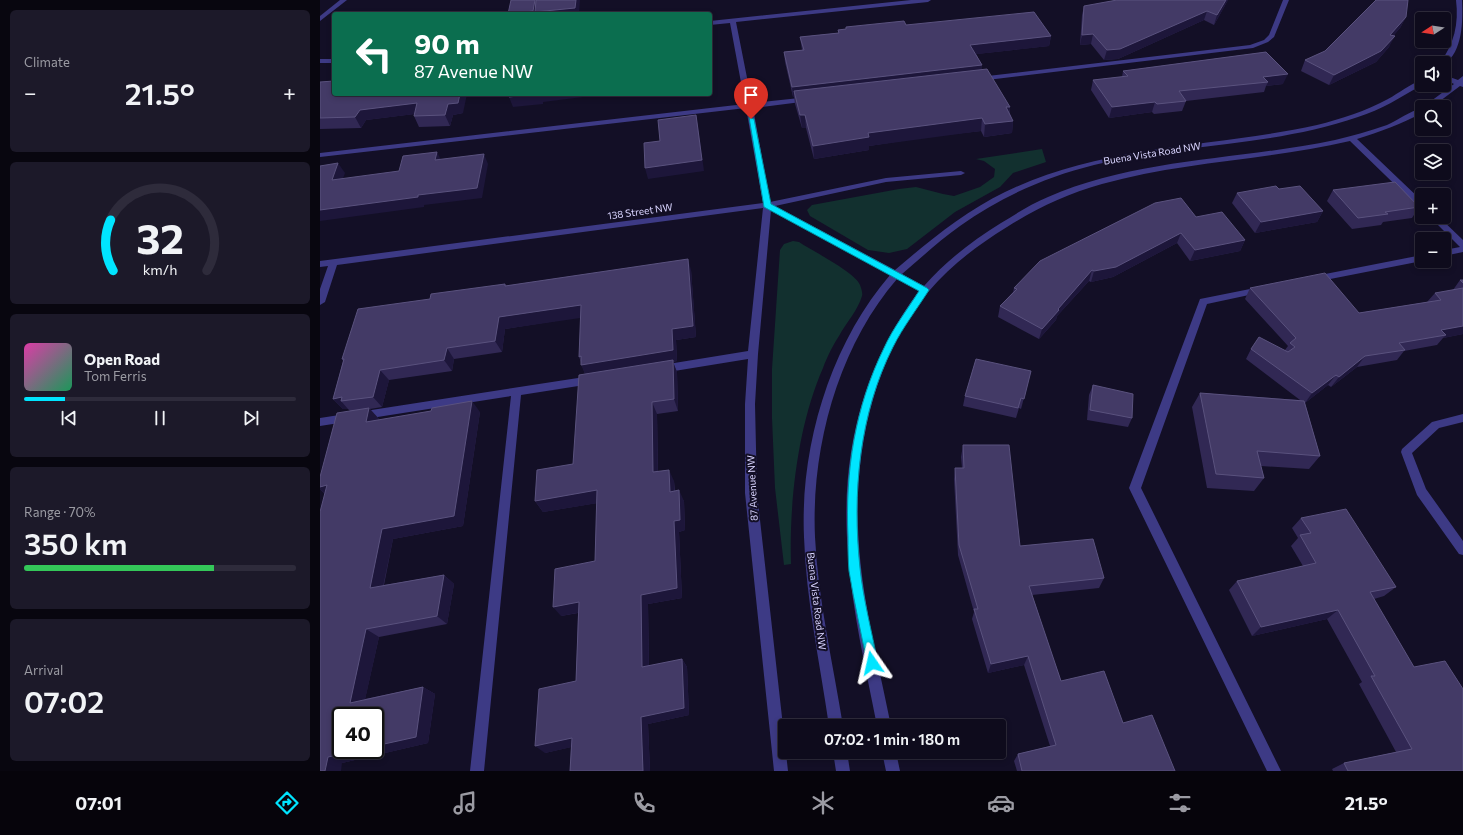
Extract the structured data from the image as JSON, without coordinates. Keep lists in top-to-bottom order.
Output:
{
  "streets": {
    "street": ["Buena Vista Road NW", "138 Street NW", "87 Avenue NW"]
  },
  "crossings": [
    ["138 Street NW", "87 Avenue NW"]
  ],
  "north": "left",
  "page": {
    "tile": [
      "Climate",
      ["Range · 70%", "350 km"],
      ["Arrival", "07:02"]
    ],
    "map_buttons": ["+", "−"],
    "turn": ["90 m", "87 Avenue NW"],
    "heat": ["−", "21.5°", "+"],
    "song": ["Open Road", "Tom Ferris"],
    "limit": "40",
    "trip": "07:02 · 1 min · 180 m",
    "tabs": ["07:01", "21.5°"],
    "gauge": ["32", "km/h"]
  }
}
